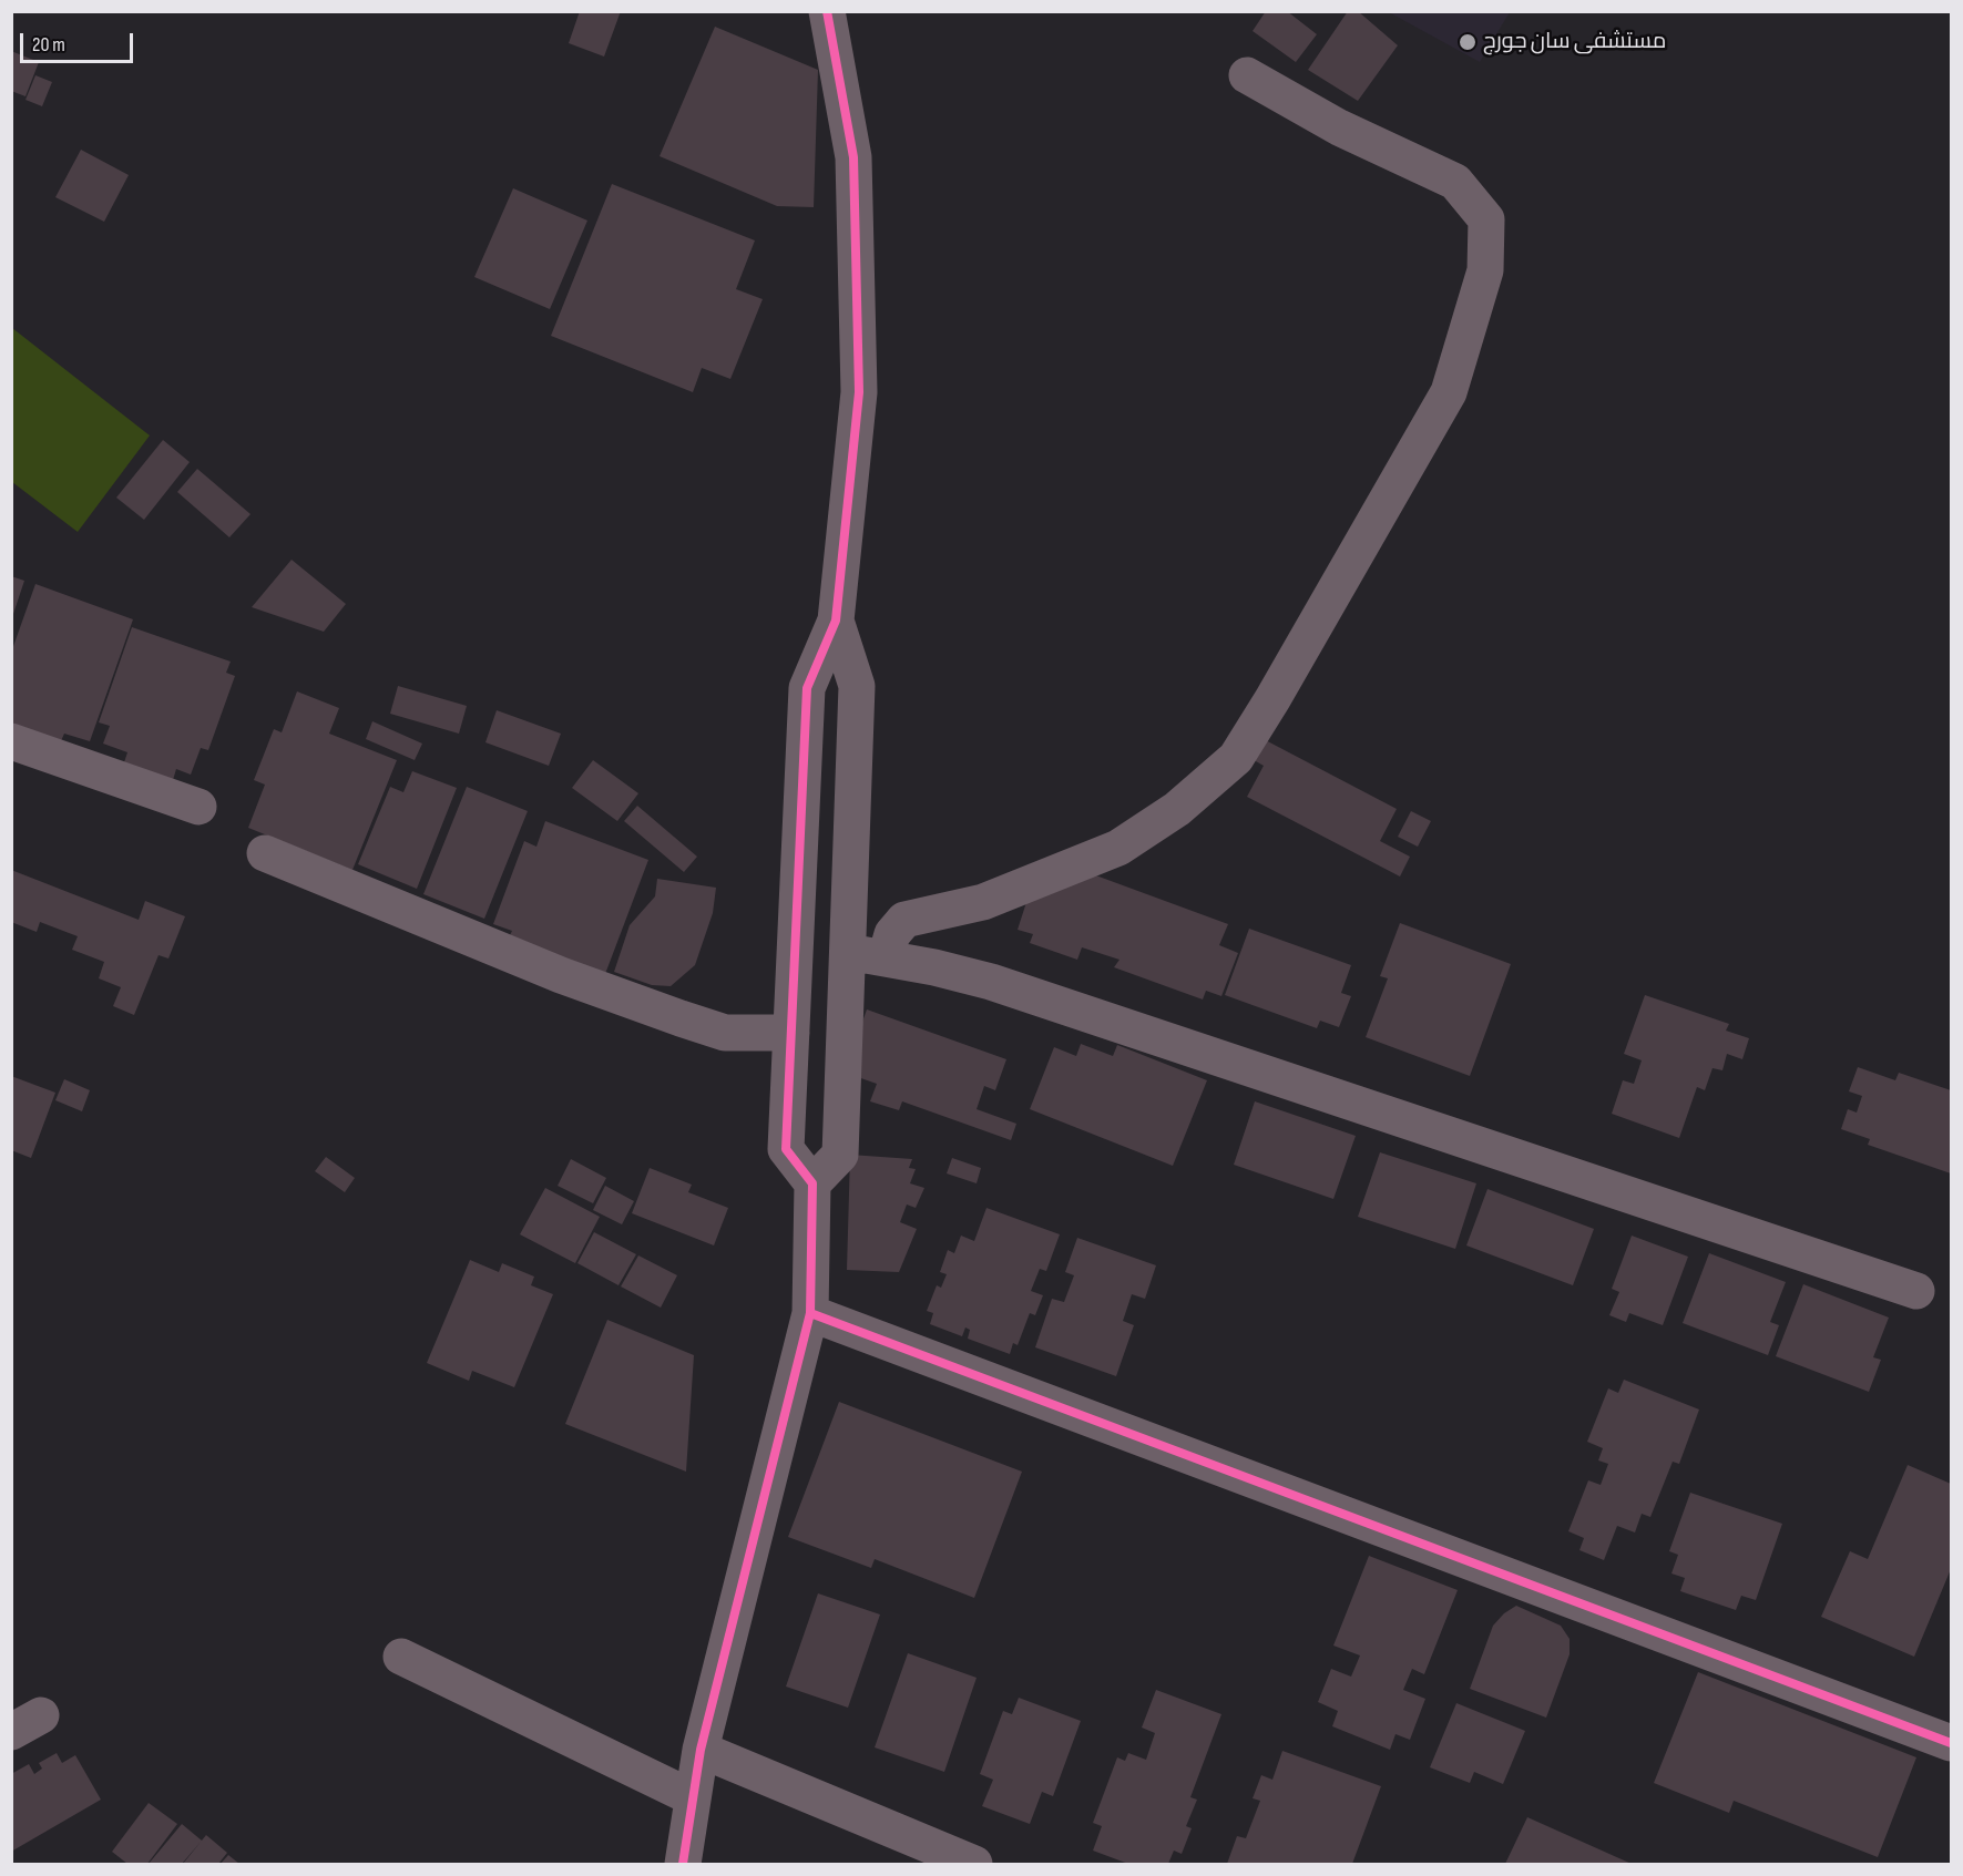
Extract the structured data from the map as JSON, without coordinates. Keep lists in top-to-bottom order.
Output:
{
  "places": ["مستشفى سان جورج"],
  "scale_bar": "20 m"
}
